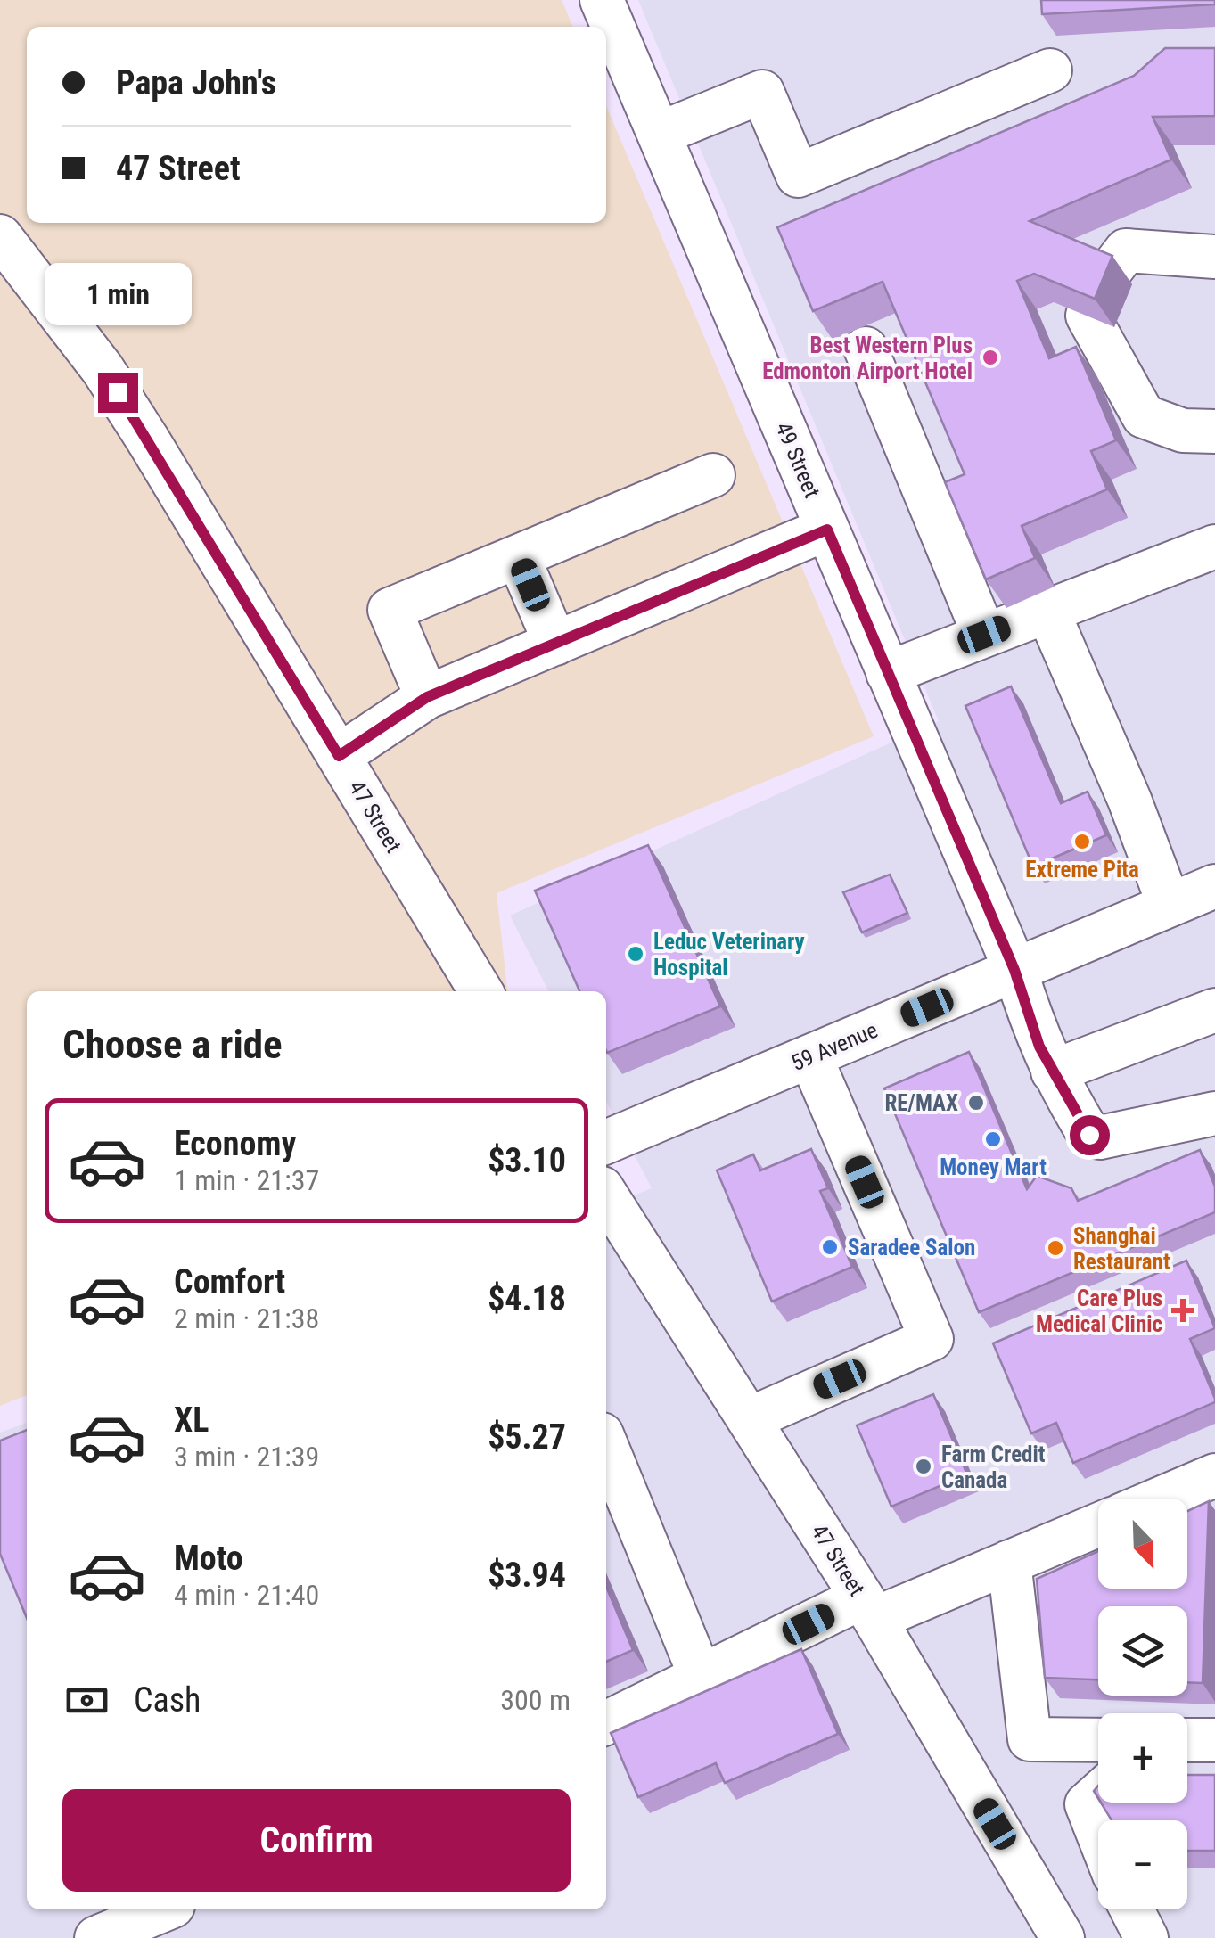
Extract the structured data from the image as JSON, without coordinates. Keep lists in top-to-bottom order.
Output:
{
  "streets": {
    "street": ["49 Street", "47 Street", "59 Avenue"]
  },
  "crossings": [
    ["49 Street", "59 Avenue"]
  ],
  "places": {
    "other": [
      "Best Western Plus Edmonton Airport Hotel",
      "Extreme Pita",
      "Leduc Veterinary Hospital",
      "RE/MAX",
      "Money Mart",
      "Saradee Salon",
      "Shanghai Restaurant",
      "Farm Credit Canada"
    ],
    "health": ["Care Plus Medical Clinic"]
  },
  "north": "bottom right",
  "page": {
    "banner": ["Papa John's", "47 Street"],
    "bubble": "1 min",
    "heading": "Choose a ride",
    "list": [
      {
        "name": "Economy",
        "note": "1 min · 21:37",
        "value": "$3.10"
      },
      {
        "name": "Comfort",
        "note": "2 min · 21:38",
        "value": "$4.18"
      },
      {
        "name": "XL",
        "note": "3 min · 21:39",
        "value": "$5.27"
      },
      {
        "name": "Moto",
        "note": "4 min · 21:40",
        "value": "$3.94"
      }
    ],
    "map_buttons": ["+", "−"],
    "pay": ["Cash", "300 m"],
    "buttons": "Confirm"
  }
}
